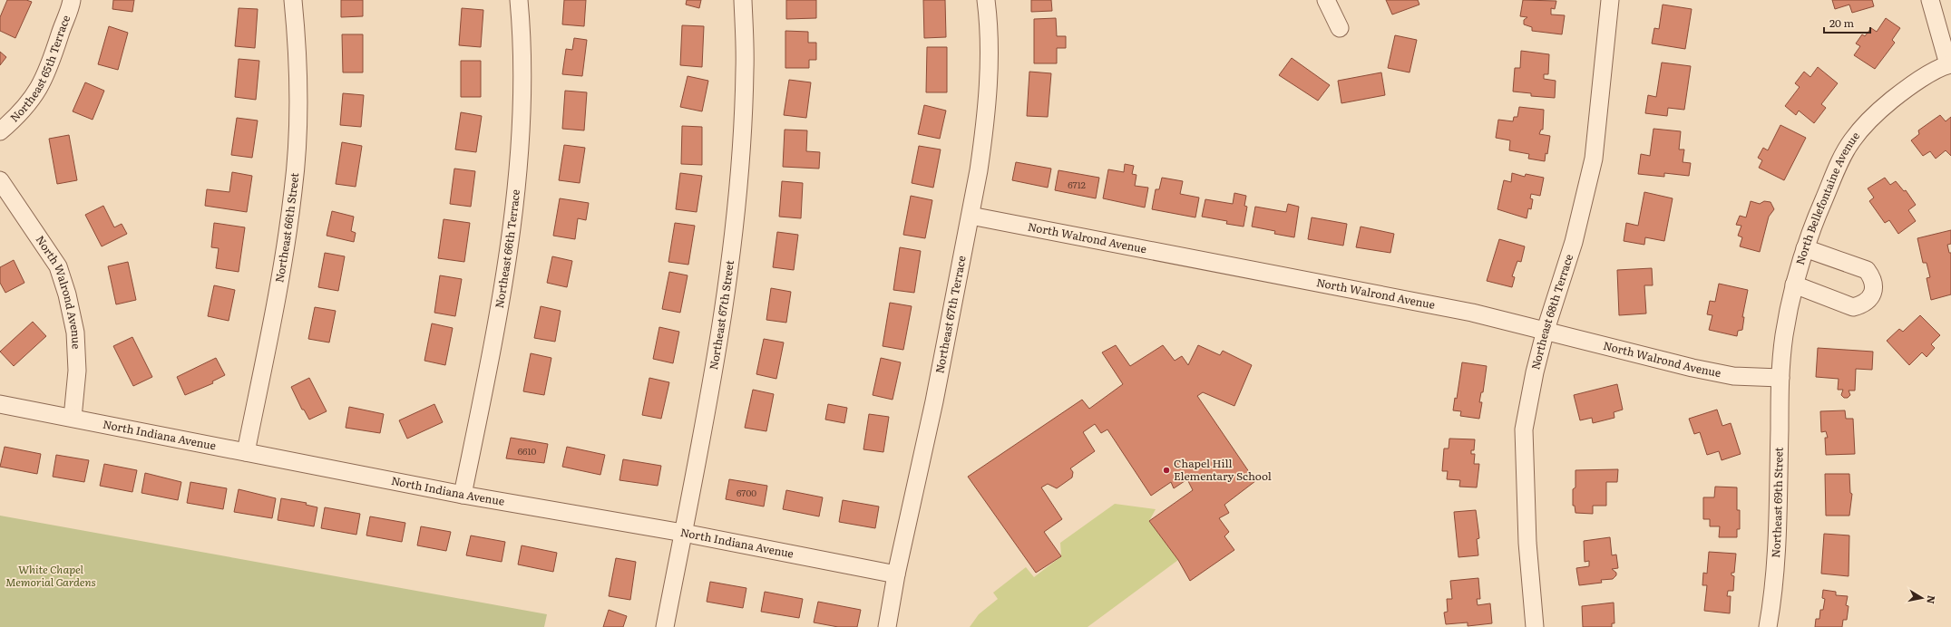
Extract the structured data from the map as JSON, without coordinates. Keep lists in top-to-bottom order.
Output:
{
  "streets": {
    "street": [
      "Northeast 65th Terrace",
      "North Bellefontaine Avenue",
      "Northeast 66th Street",
      "North Walrond Avenue",
      "Northeast 66th Terrace",
      "Northeast 68th Terrace",
      "Northeast 67th Street",
      "Northeast 67th Terrace",
      "North Indiana Avenue",
      "Northeast 69th Street"
    ]
  },
  "crossings": [
    ["North Bellefontaine Avenue", "North Walrond Avenue"],
    ["North Bellefontaine Avenue", "Northeast 69th Street"],
    ["Northeast 66th Street", "North Indiana Avenue"],
    ["North Walrond Avenue", "Northeast 68th Terrace"],
    ["North Walrond Avenue", "Northeast 67th Terrace"],
    ["North Walrond Avenue", "North Indiana Avenue"],
    ["North Walrond Avenue", "Northeast 69th Street"],
    ["Northeast 66th Terrace", "North Indiana Avenue"],
    ["Northeast 67th Street", "North Indiana Avenue"],
    ["Northeast 67th Terrace", "North Indiana Avenue"]
  ],
  "parks": ["White Chapel Memorial Gardens"],
  "places": ["Chapel Hill Elementary School"],
  "house_numbers": ["6712", "6610", "6700"],
  "scale_bar": "20 m",
  "north": "right"
}
